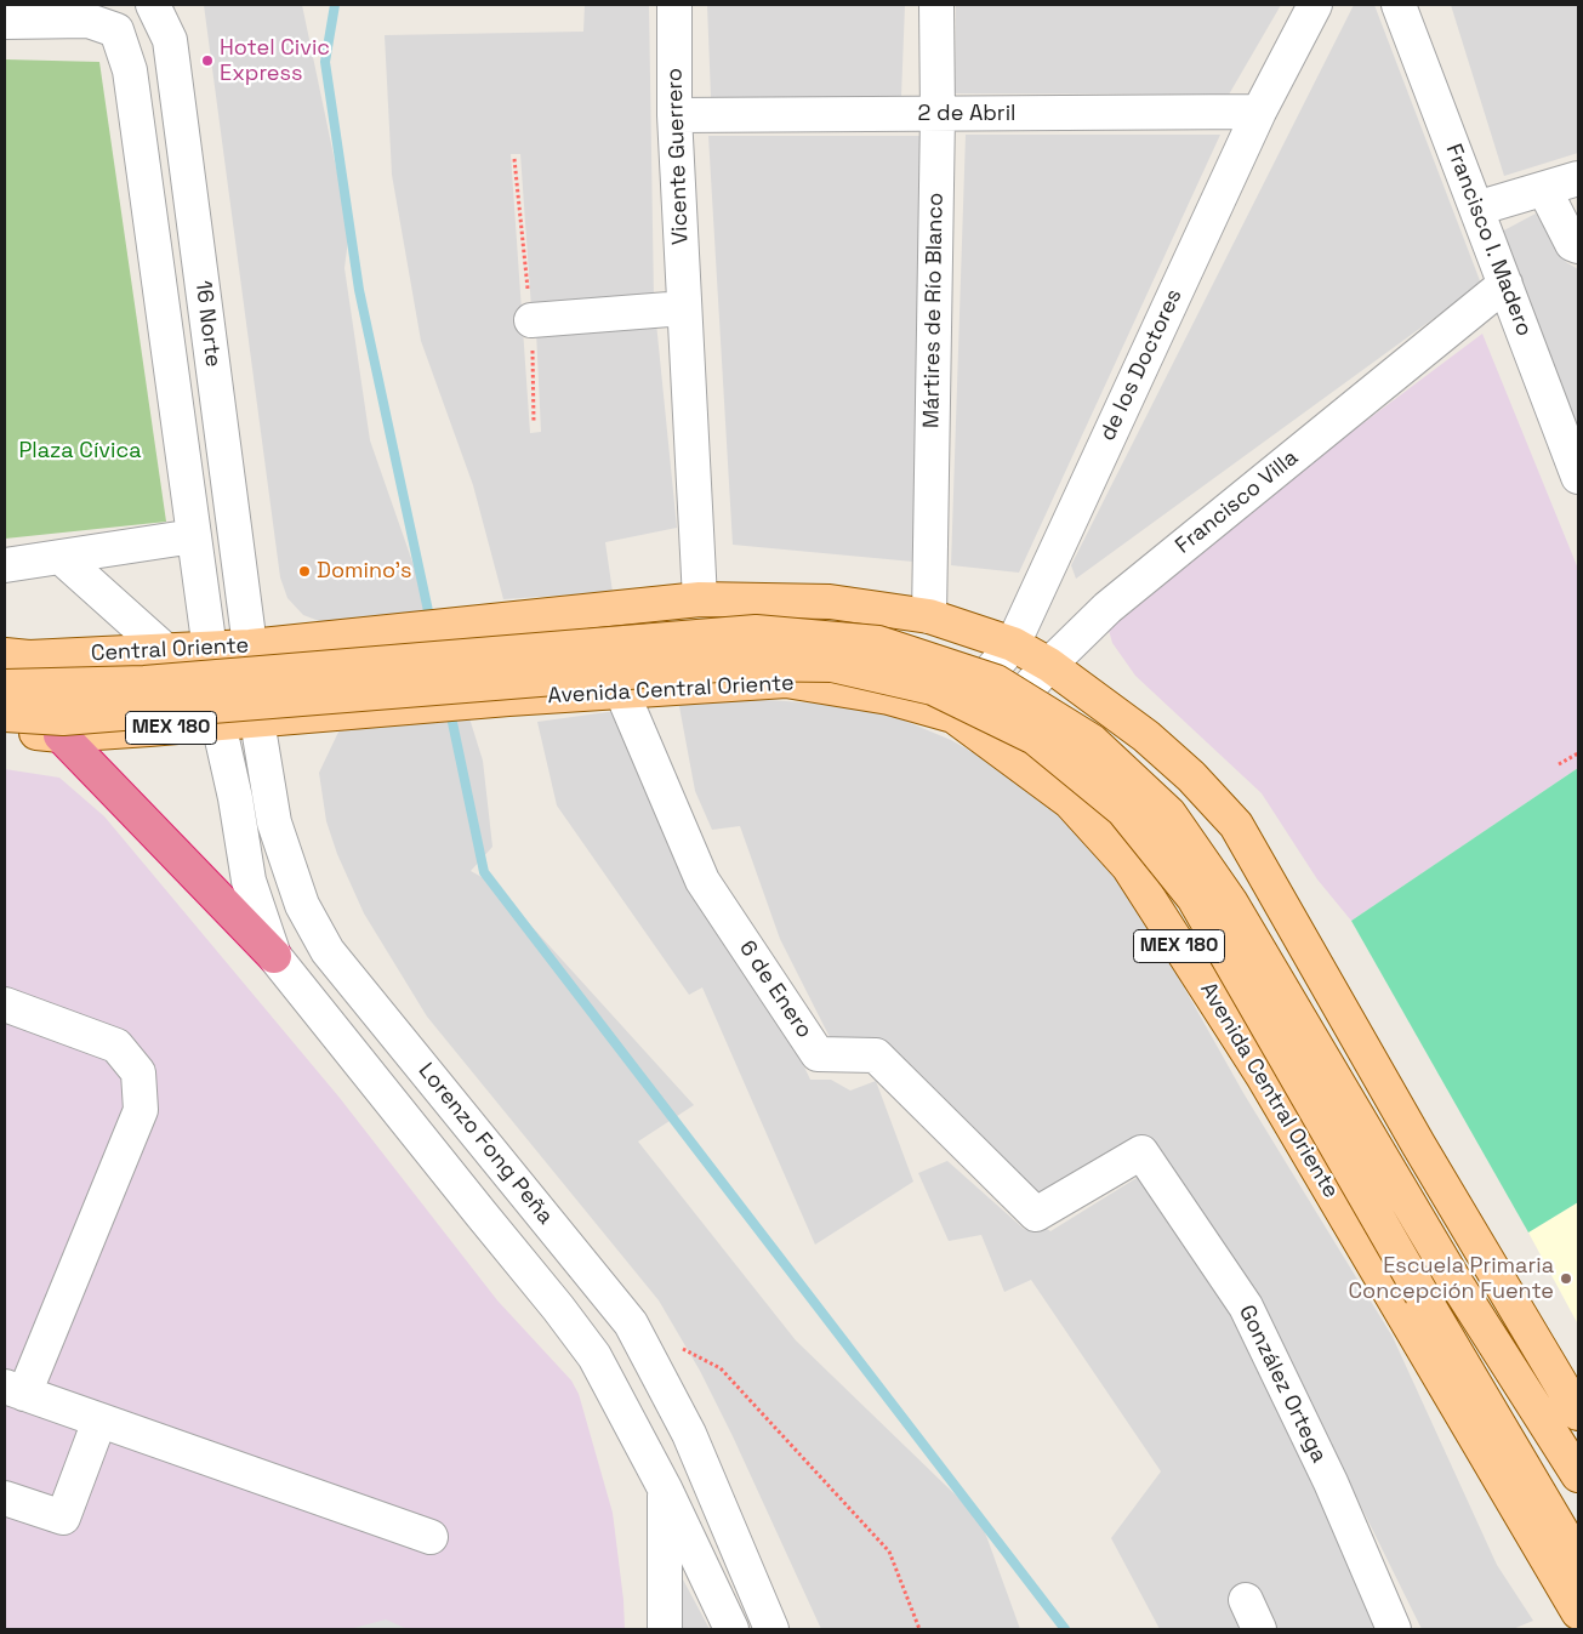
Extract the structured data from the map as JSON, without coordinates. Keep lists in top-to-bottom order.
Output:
{
  "streets": {
    "main road": ["Central Oriente", "Avenida Central Oriente", "MEX 180"],
    "street": [
      "2 de Abril",
      "Vicente Guerrero",
      "Francisco I. Madero",
      "Mártires de Río Blanco",
      "16 Norte",
      "de los Doctores",
      "Francisco Villa",
      "6 de Enero",
      "Lorenzo Fong Peña",
      "González Ortega"
    ]
  },
  "crossings": [
    ["2 de Abril", "Vicente Guerrero"],
    ["2 de Abril", "Mártires de Río Blanco"],
    ["2 de Abril", "de los Doctores"],
    ["Vicente Guerrero", "Central Oriente"],
    ["Francisco I. Madero", "Francisco Villa"],
    ["16 Norte", "Central Oriente"],
    ["16 Norte", "Lorenzo Fong Peña"],
    ["de los Doctores", "Avenida Central Oriente"],
    ["Francisco Villa", "Avenida Central Oriente"],
    ["Central Oriente", "Lorenzo Fong Peña"],
    ["Avenida Central Oriente", "MEX 180"],
    ["Avenida Central Oriente", "6 de Enero"],
    ["Avenida Central Oriente", "Lorenzo Fong Peña"],
    ["MEX 180", "Lorenzo Fong Peña"],
    ["6 de Enero", "González Ortega"]
  ],
  "parks": ["Plaza Cívica"],
  "places": ["Hotel Civic Express", "Domino's", "Escuela Primaria Concepción Fuente"]
}
